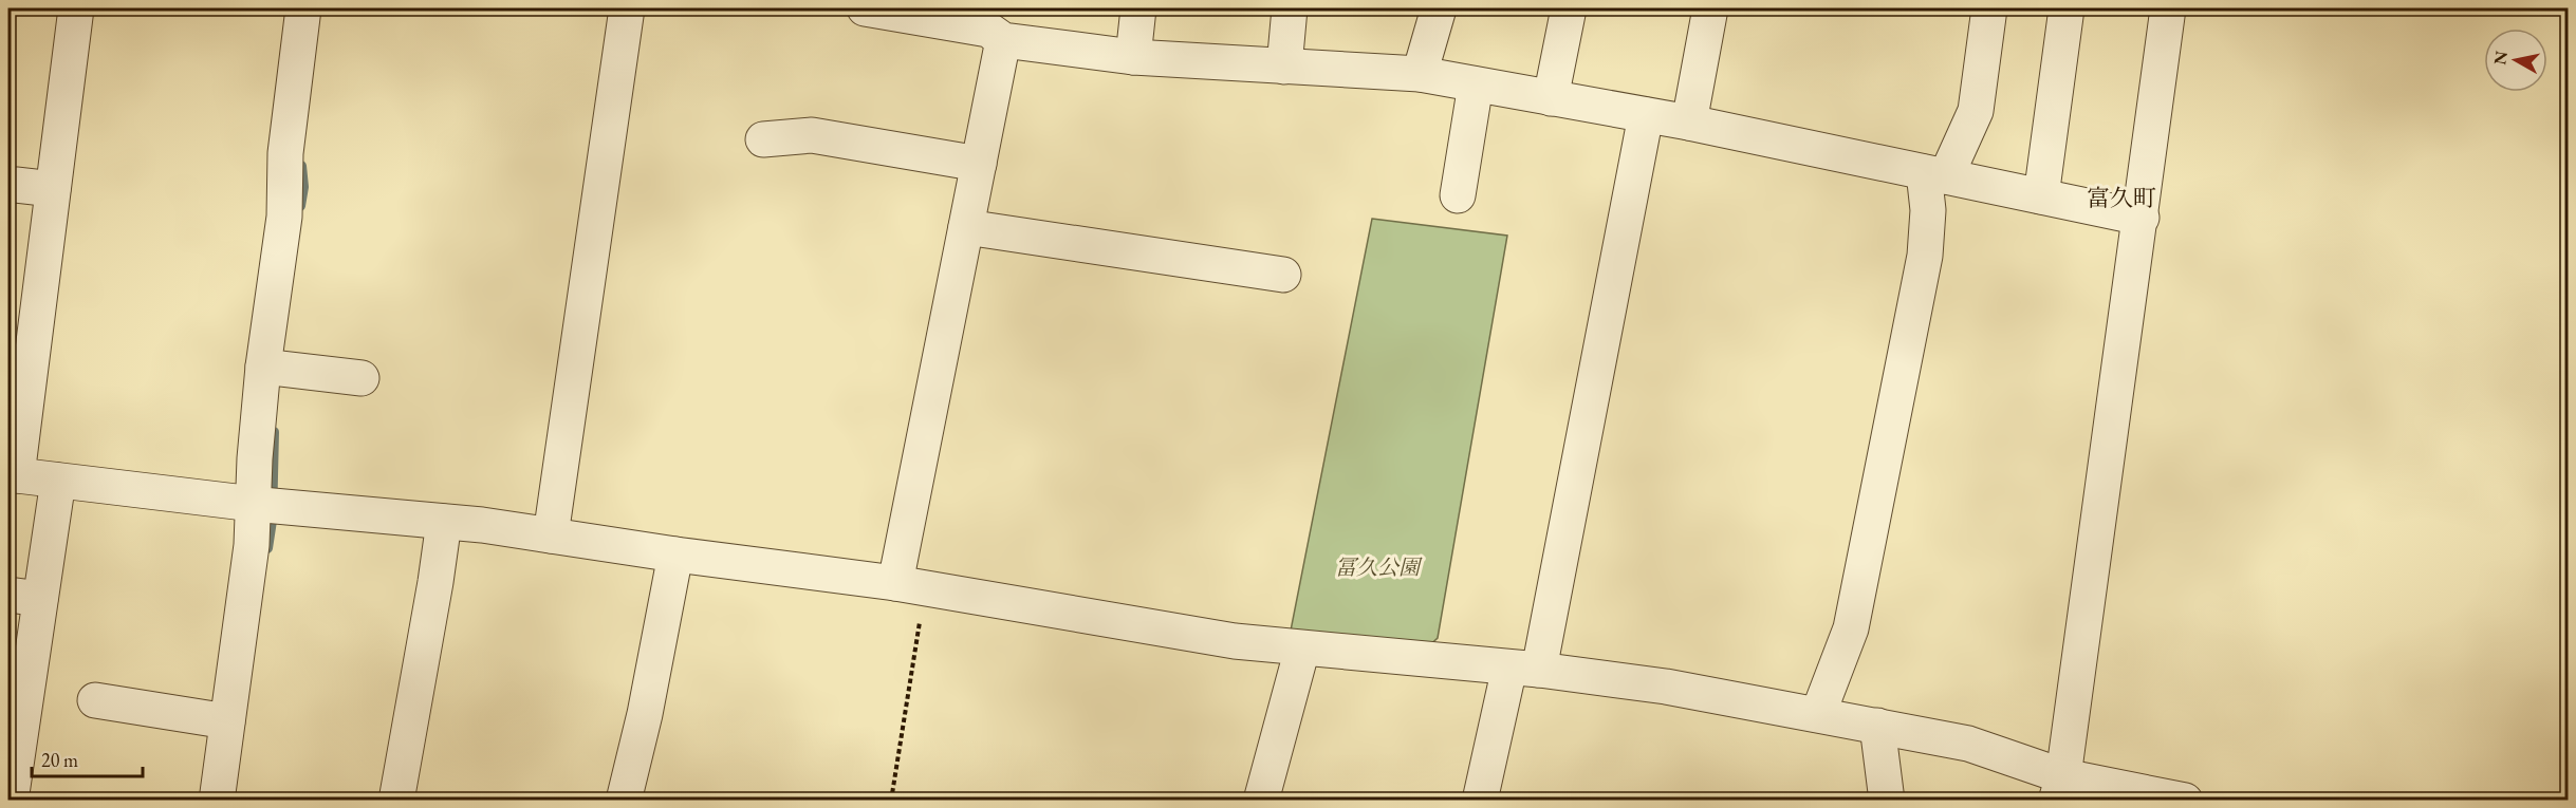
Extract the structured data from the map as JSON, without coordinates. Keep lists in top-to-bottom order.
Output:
{
  "districts": ["富久町"],
  "parks": ["冨久公園"],
  "scale_bar": "20 m",
  "north": "left"
}
